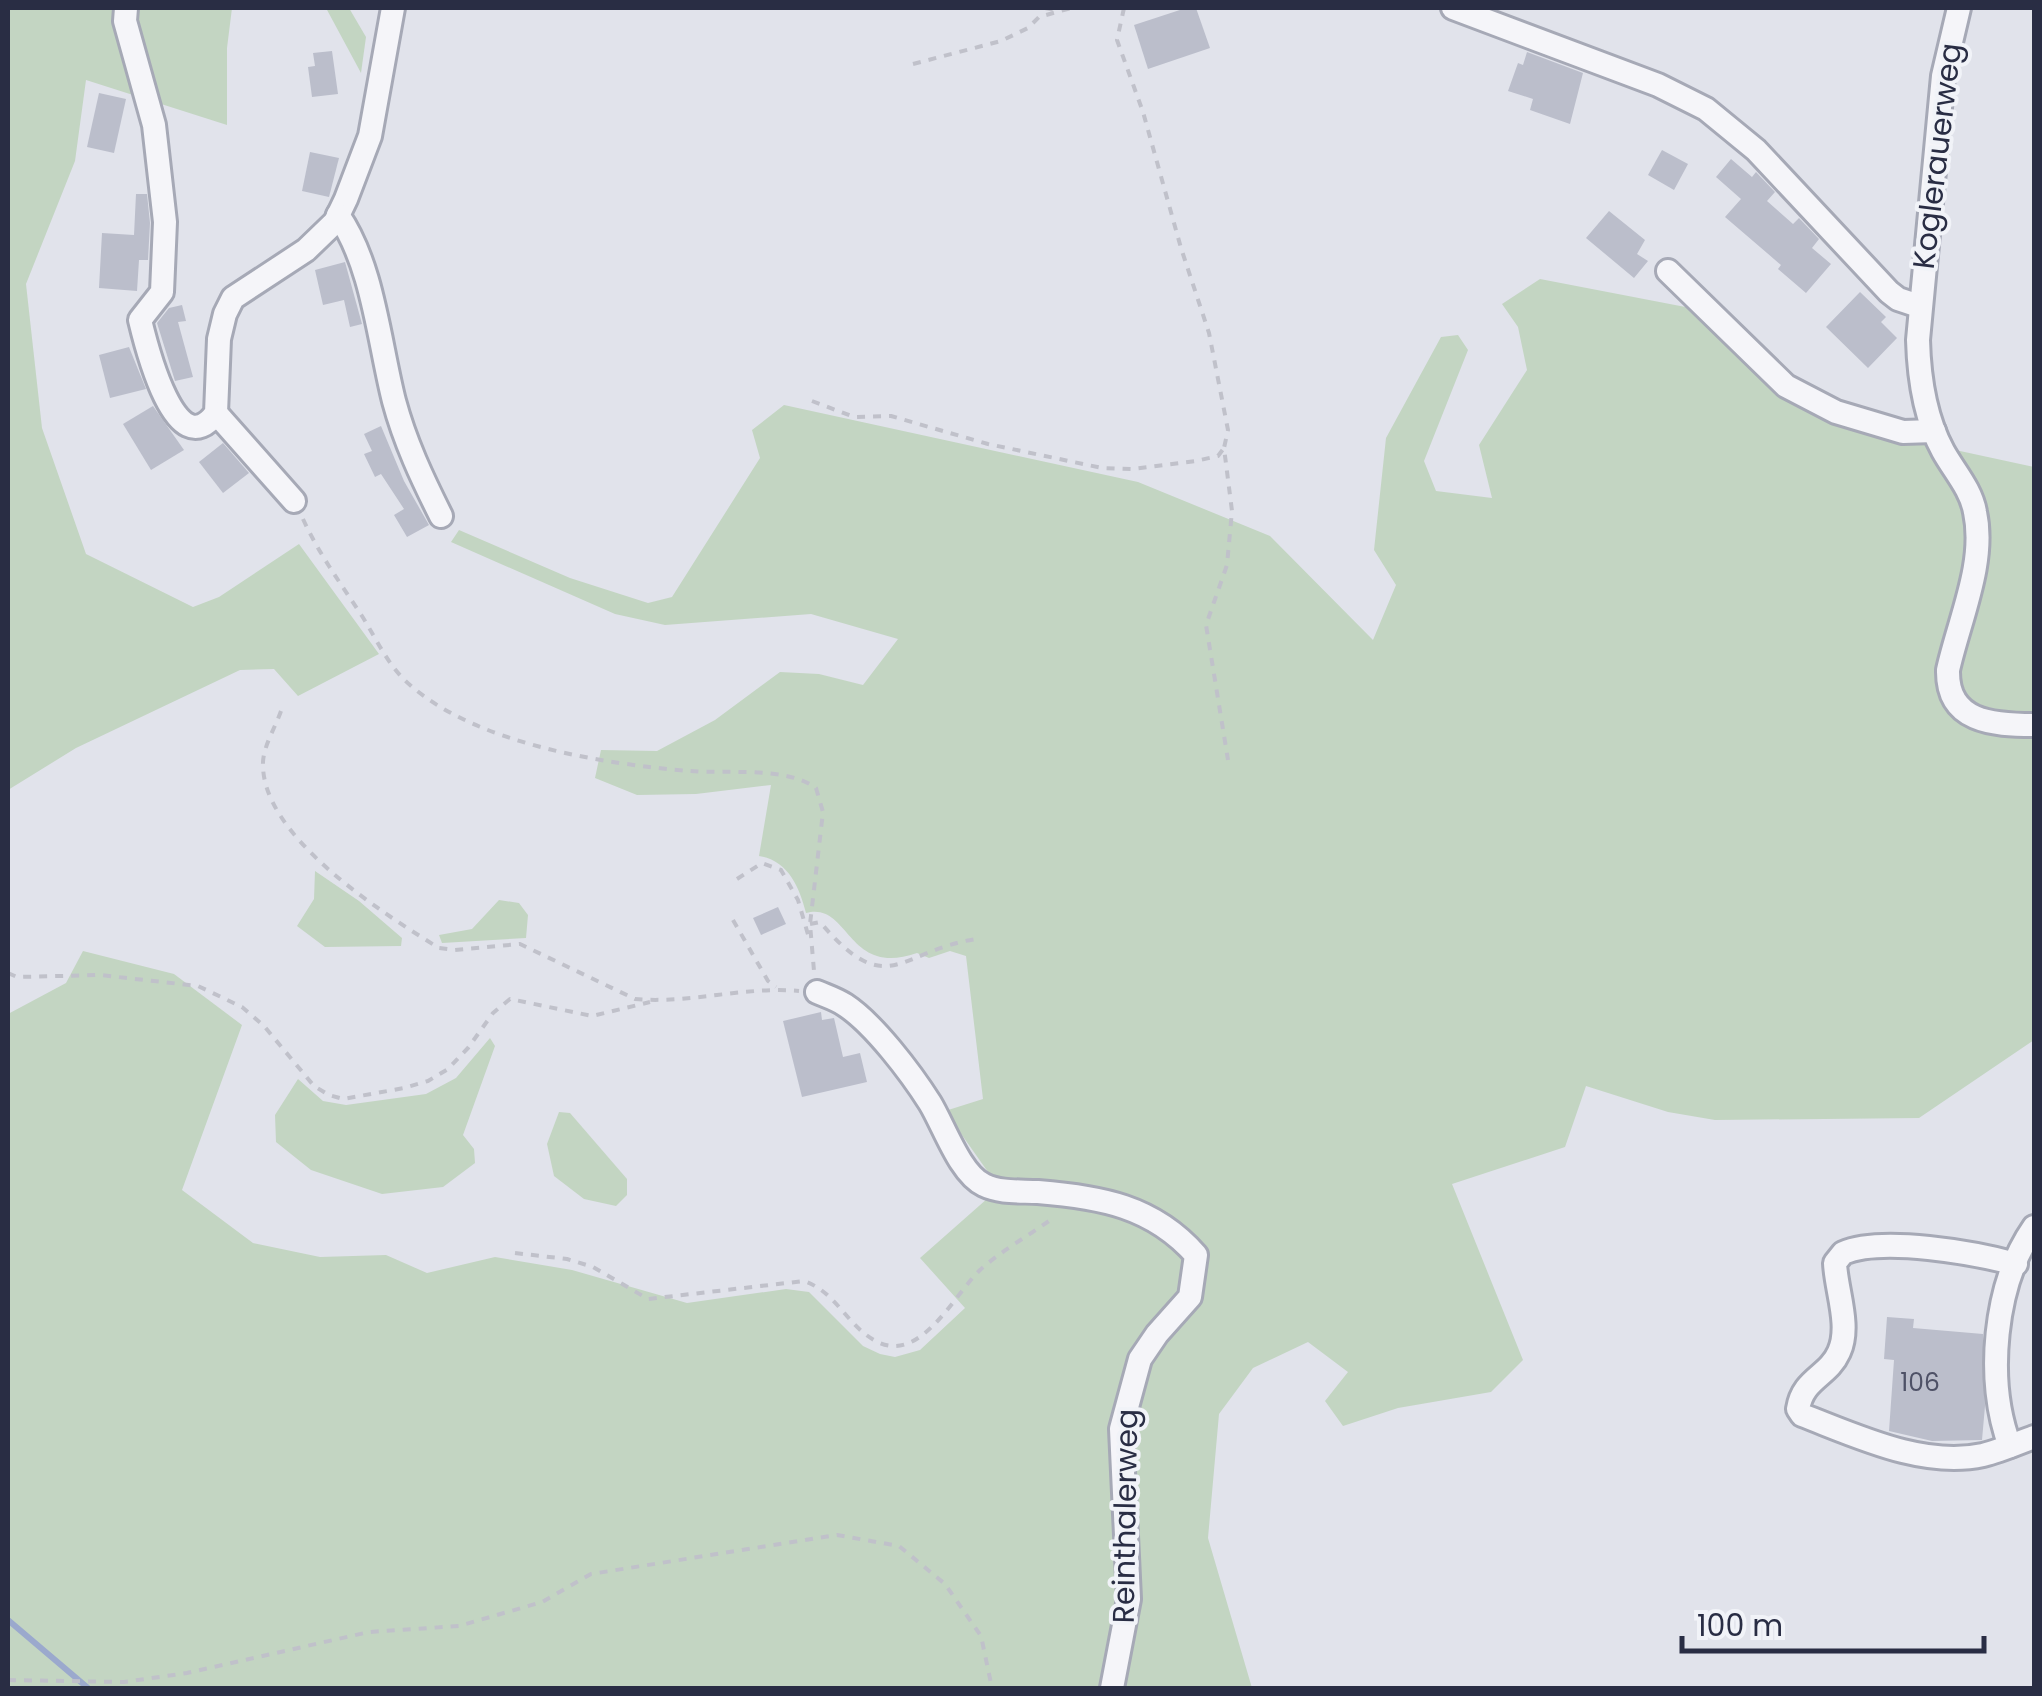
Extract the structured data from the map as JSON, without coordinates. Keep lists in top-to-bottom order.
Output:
{
  "streets": {
    "street": ["Koglerauerweg", "Reinthalerweg"]
  },
  "house_numbers": ["106"],
  "scale_bar": "100 m"
}
